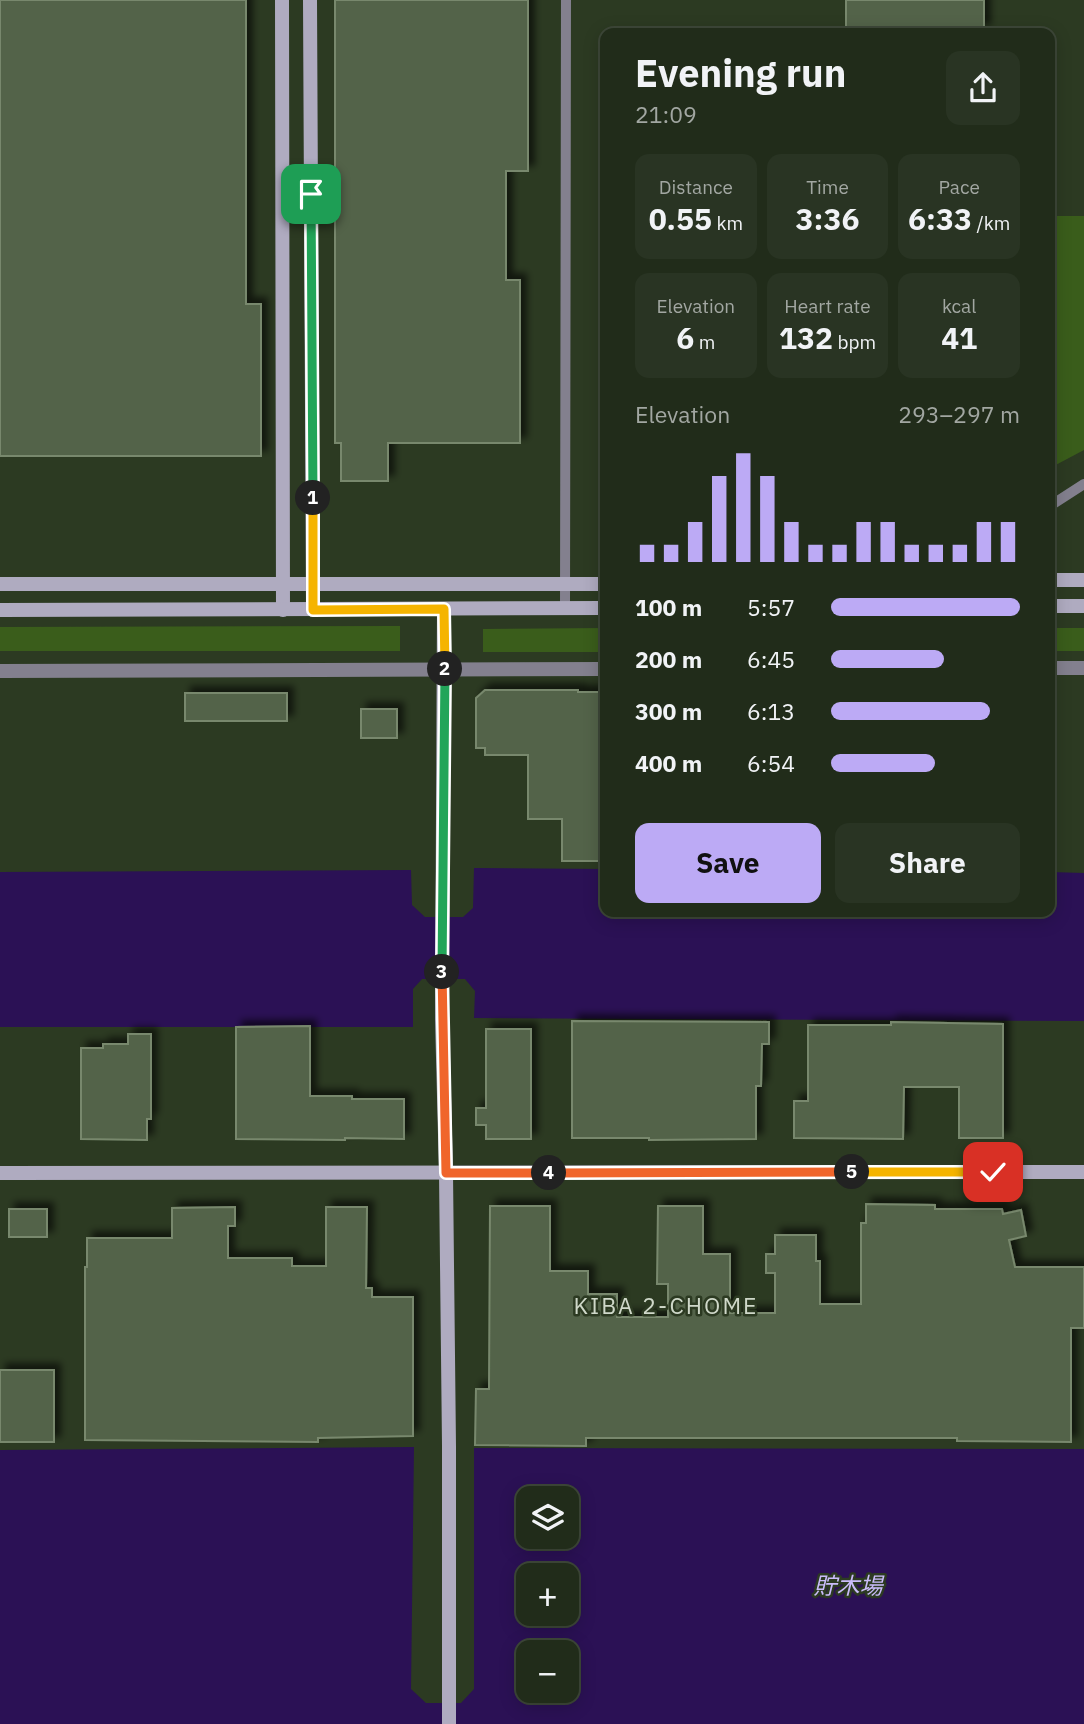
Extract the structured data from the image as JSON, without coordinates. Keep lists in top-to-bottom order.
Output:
{
  "districts": ["KIBA 2-CHOME"],
  "water": ["貯木場"],
  "page": {
    "heading": ["Evening run", "21:09"],
    "stats": [
      ["Distance", "0.55 km"],
      ["Time", "3:36"],
      ["Pace", "6:33 /km"],
      ["Elevation", "6 m"],
      ["Heart rate", "132 bpm"],
      ["kcal", "41"]
    ],
    "chart": ["Elevation", "293–297 m"],
    "pins": [
      "1",
      "2",
      "3",
      "5",
      "4"
    ],
    "list": [
      {
        "name": "100 m",
        "note": "5:57"
      },
      {
        "name": "200 m",
        "note": "6:45"
      },
      {
        "name": "300 m",
        "note": "6:13"
      },
      {
        "name": "400 m",
        "note": "6:54"
      }
    ],
    "buttons": ["Save", "Share"],
    "map_buttons": ["+", "−"]
  }
}
